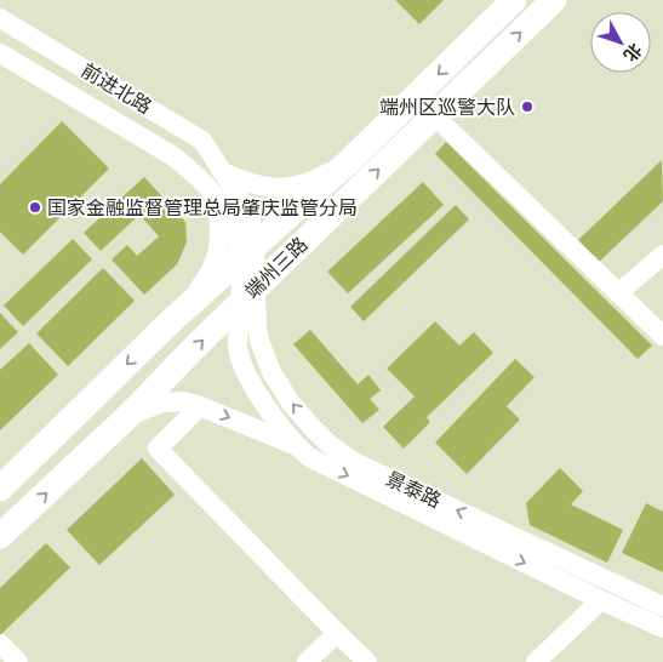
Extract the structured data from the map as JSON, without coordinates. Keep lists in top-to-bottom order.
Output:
{
  "streets": {
    "main road": ["端州三路"],
    "street": ["前进北路", "景泰路"]
  },
  "crossings": [
    ["前进北路", "端州三路"],
    ["前进北路", "景泰路"],
    ["端州三路", "景泰路"]
  ],
  "places": ["端州区巡警大队", "国家金融监督管理总局肇庆监管分局"],
  "north": "bottom right"
}
